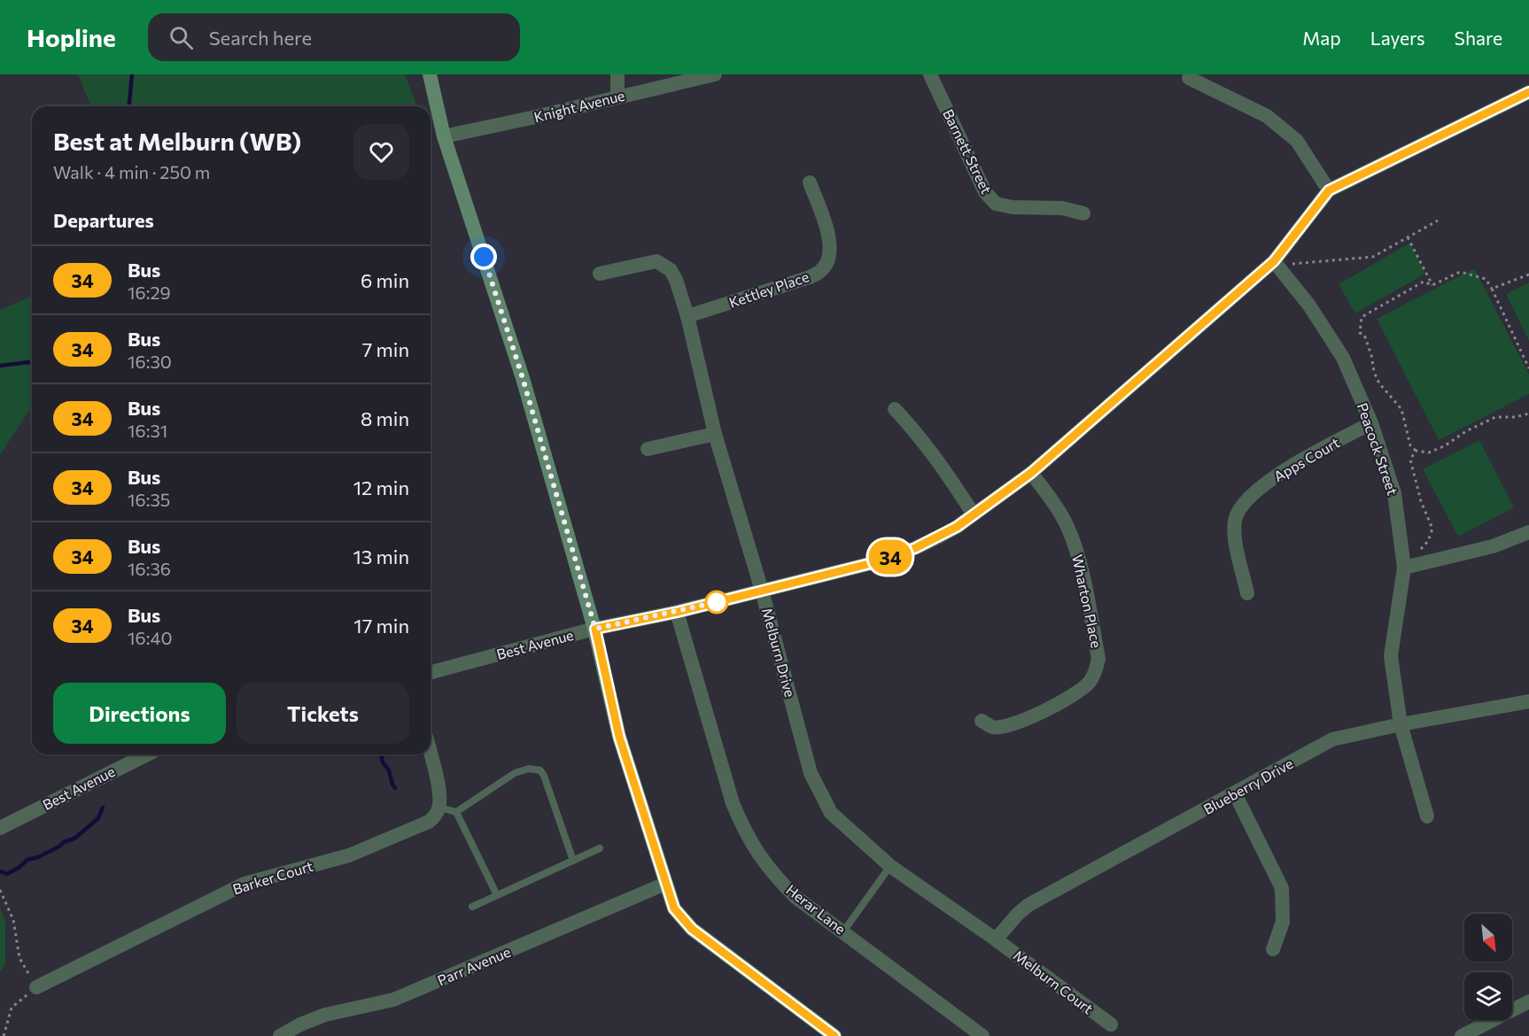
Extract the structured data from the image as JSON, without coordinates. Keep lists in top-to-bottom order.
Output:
{
  "streets": {
    "street": [
      "Knight Avenue",
      "Barnett Street",
      "Kettley Place",
      "Peacock Street",
      "Apps Court",
      "Wharton Place",
      "Best Avenue",
      "Melburn Drive",
      "Blueberry Drive",
      "Barker Court",
      "Herar Lane",
      "Parr Avenue",
      "Melburn Court"
    ]
  },
  "crossings": [
    ["Kettley Place", "Melburn Drive"],
    ["Peacock Street", "Apps Court"],
    ["Peacock Street", "Best Avenue"],
    ["Peacock Street", "Blueberry Drive"],
    ["Wharton Place", "Best Avenue"],
    ["Best Avenue", "Melburn Drive"],
    ["Best Avenue", "Herar Lane"],
    ["Melburn Drive", "Blueberry Drive"],
    ["Melburn Drive", "Melburn Court"],
    ["Blueberry Drive", "Melburn Court"]
  ],
  "lines": ["bus line 34"],
  "north": "bottom right",
  "page": {
    "header": "Hopline",
    "search": "Search here",
    "nav": ["Map", "Layers", "Share"],
    "on_map": "34",
    "heading": [
      ["Best at Melburn (WB)", "Walk · 4 min · 250 m"],
      "Departures"
    ],
    "list": [
      {
        "mark": "34",
        "name": "Bus",
        "note": "16:29",
        "value": "6 min"
      },
      {
        "mark": "34",
        "name": "Bus",
        "note": "16:30",
        "value": "7 min"
      },
      {
        "mark": "34",
        "name": "Bus",
        "note": "16:31",
        "value": "8 min"
      },
      {
        "mark": "34",
        "name": "Bus",
        "note": "16:35",
        "value": "12 min"
      },
      {
        "mark": "34",
        "name": "Bus",
        "note": "16:36",
        "value": "13 min"
      },
      {
        "mark": "34",
        "name": "Bus",
        "note": "16:40",
        "value": "17 min"
      }
    ],
    "buttons": ["Directions", "Tickets"]
  }
}
